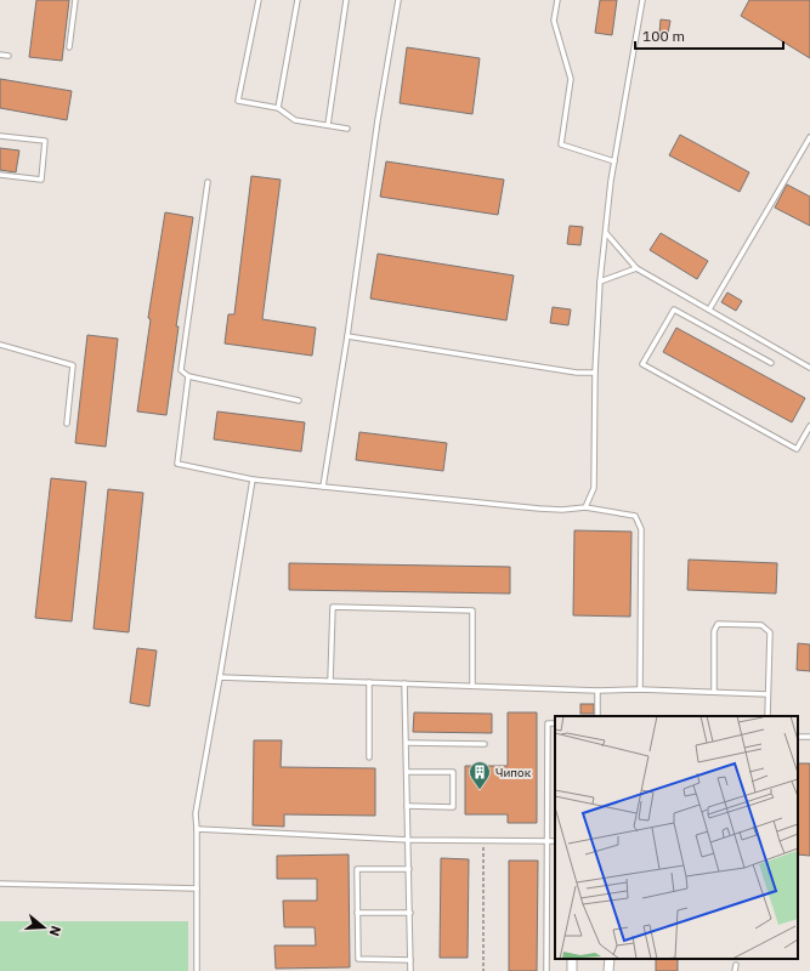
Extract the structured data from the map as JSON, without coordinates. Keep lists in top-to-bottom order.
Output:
{
  "places": {
    "building": ["Чипок"]
  },
  "scale_bar": "100 m",
  "north": "right"
}
